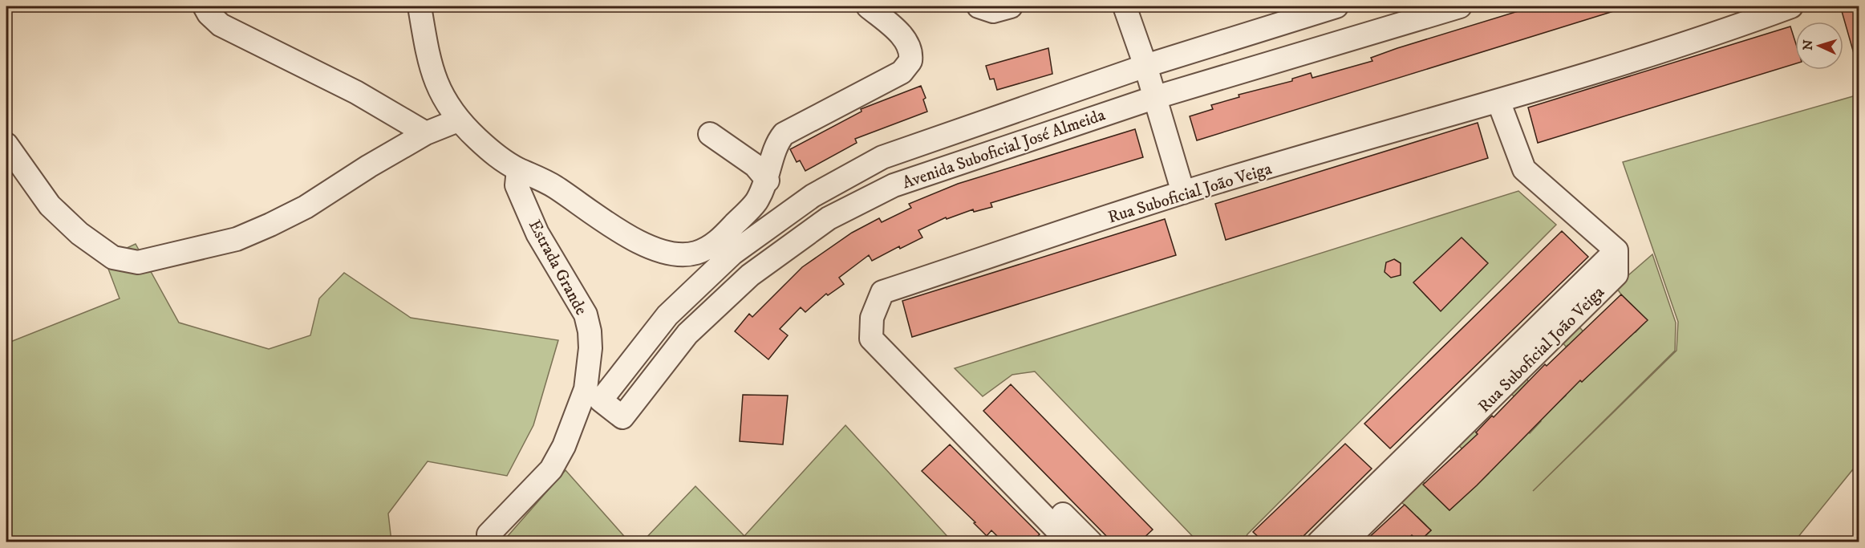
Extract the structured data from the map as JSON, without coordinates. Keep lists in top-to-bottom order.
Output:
{
  "streets": {
    "street": ["Avenida Suboficial José Almeida", "Rua Suboficial João Veiga", "Estrada Grande"]
  },
  "north": "left"
}
